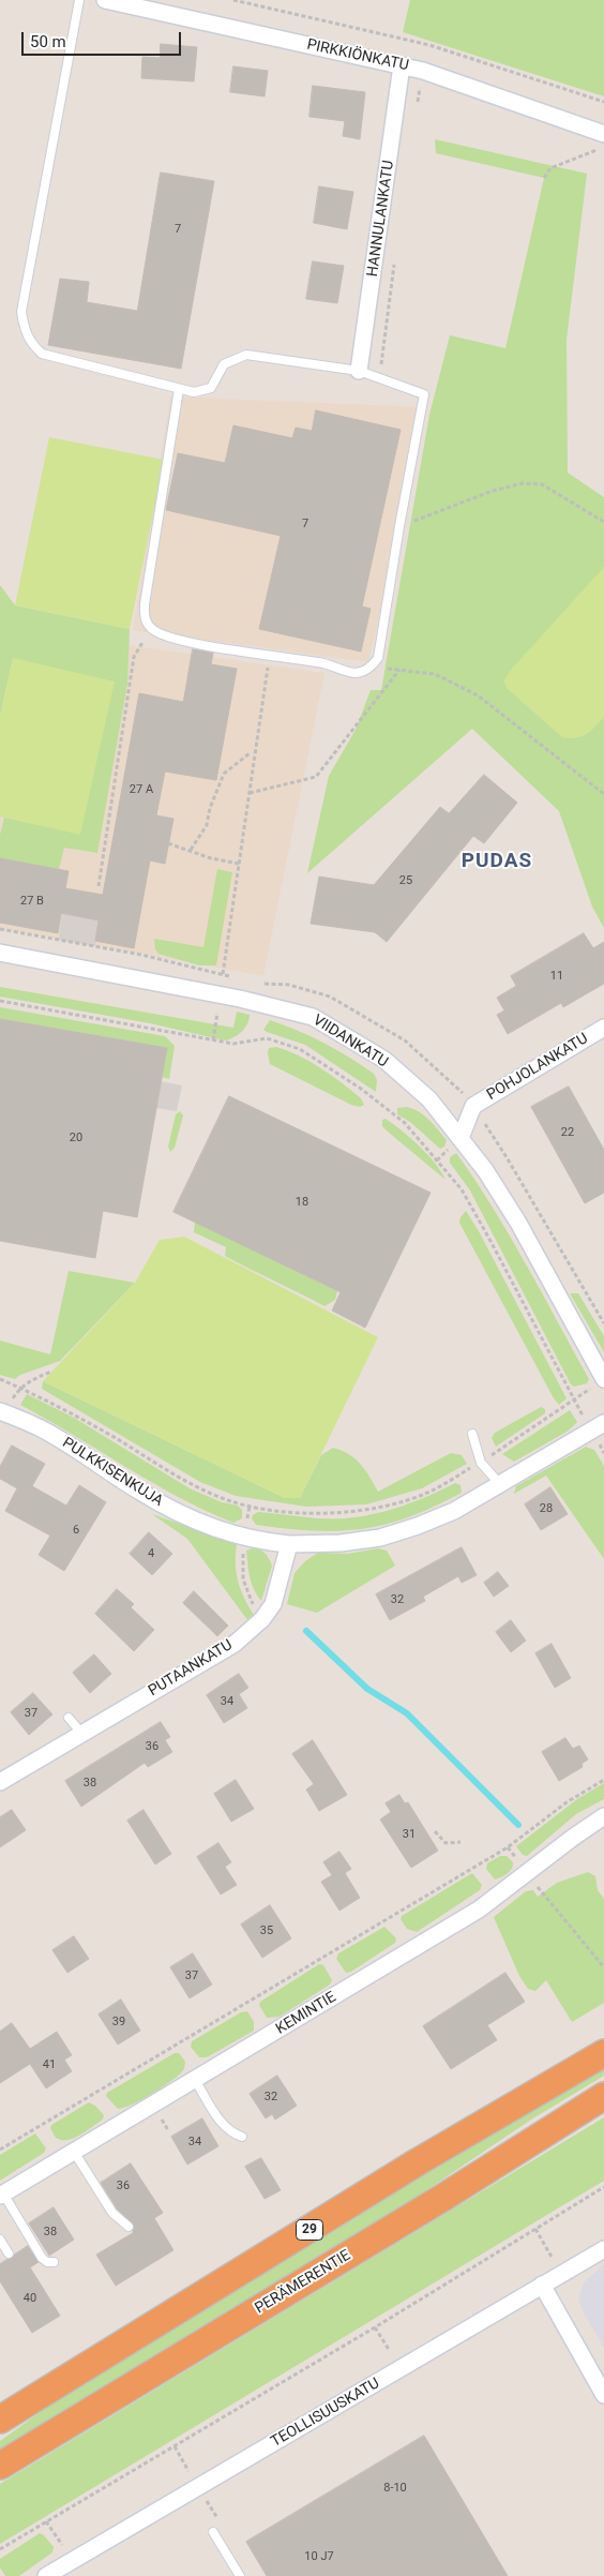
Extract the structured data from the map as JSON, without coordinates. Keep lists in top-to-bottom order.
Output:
{
  "streets": {
    "highway": ["29", "PERÄMERENTIE"],
    "street": [
      "PIRKKIÖNKATU",
      "HANNULANKATU",
      "VIIDANKATU",
      "POHJOLANKATU",
      "PULKKISENKUJA",
      "PUTAANKATU",
      "KEMINTIE",
      "TEOLLISUUSKATU"
    ]
  },
  "crossings": [
    ["PIRKKIÖNKATU", "HANNULANKATU"],
    ["VIIDANKATU", "POHJOLANKATU"],
    ["PULKKISENKUJA", "PUTAANKATU"]
  ],
  "districts": ["PUDAS"],
  "house_numbers": [
    "7",
    "7",
    "27 A",
    "25",
    "27 B",
    "11",
    "22",
    "20",
    "18",
    "28",
    "6",
    "4",
    "32",
    "34",
    "37",
    "36",
    "38",
    "31",
    "35",
    "37",
    "39",
    "41",
    "32",
    "34",
    "36",
    "38",
    "40",
    "8-10",
    "10 J7"
  ],
  "scale_bar": "50 m"
}
